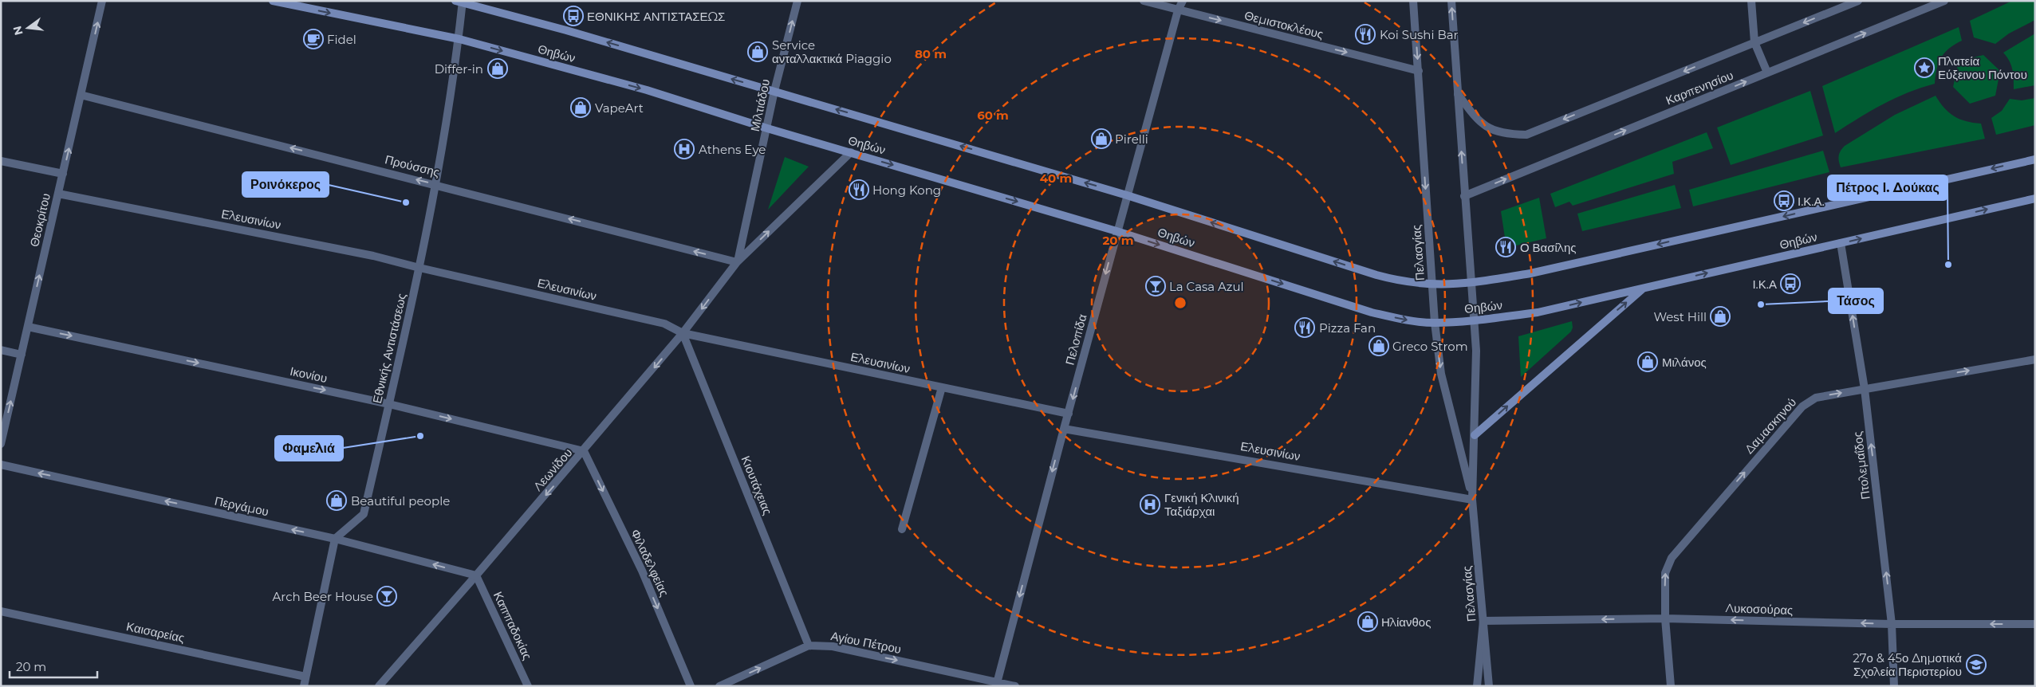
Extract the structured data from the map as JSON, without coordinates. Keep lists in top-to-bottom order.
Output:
{
  "streets": {
    "main road": ["Θηβών"],
    "street": [
      "Θεμιστοκλέους",
      "Καρπενησίου",
      "Μιλτιάδου",
      "Προύσσης",
      "Ελευσινίων",
      "Θεοκρίτου",
      "Πελασγίας",
      "Πελοπίδα",
      "Εθνικής Αντιστάσεως",
      "Ικονίου",
      "Δαμασκηνού",
      "Πτολεμαΐδος",
      "Λεωνίδου",
      "Κιουτάχειας",
      "Περγάμου",
      "Φιλαδελφείας",
      "Λυκοσούρας",
      "Καππαδοκίας",
      "Καισαρείας",
      "Αγίου Πέτρου"
    ]
  },
  "crossings": [
    ["Θεμιστοκλέους", "Πελασγίας"],
    ["Θεμιστοκλέους", "Πελοπίδα"],
    ["Θηβών", "Μιλτιάδου"],
    ["Θηβών", "Πελασγίας"],
    ["Θηβών", "Πελοπίδα"],
    ["Θηβών", "Εθνικής Αντιστάσεως"],
    ["Θηβών", "Πτολεμαΐδος"],
    ["Θηβών", "Λεωνίδου"],
    ["Καρπενησίου", "Πελασγίας"],
    ["Μιλτιάδου", "Προύσσης"],
    ["Μιλτιάδου", "Λεωνίδου"],
    ["Προύσσης", "Θεοκρίτου"],
    ["Προύσσης", "Εθνικής Αντιστάσεως"],
    ["Προύσσης", "Λεωνίδου"],
    ["Ελευσινίων", "Θεοκρίτου"],
    ["Ελευσινίων", "Πελασγίας"],
    ["Ελευσινίων", "Πελοπίδα"],
    ["Ελευσινίων", "Εθνικής Αντιστάσεως"],
    ["Ελευσινίων", "Λεωνίδου"],
    ["Ελευσινίων", "Κιουτάχειας"],
    ["Θεοκρίτου", "Ικονίου"],
    ["Πελασγίας", "Λυκοσούρας"],
    ["Πελοπίδα", "Αγίου Πέτρου"],
    ["Εθνικής Αντιστάσεως", "Ικονίου"],
    ["Εθνικής Αντιστάσεως", "Περγάμου"],
    ["Ικονίου", "Λεωνίδου"],
    ["Ικονίου", "Φιλαδελφείας"],
    ["Δαμασκηνού", "Πτολεμαΐδος"],
    ["Δαμασκηνού", "Λυκοσούρας"],
    ["Πτολεμαΐδος", "Λυκοσούρας"],
    ["Λεωνίδου", "Κιουτάχειας"],
    ["Λεωνίδου", "Περγάμου"],
    ["Λεωνίδου", "Φιλαδελφείας"],
    ["Λεωνίδου", "Καππαδοκίας"],
    ["Κιουτάχειας", "Αγίου Πέτρου"],
    ["Περγάμου", "Καππαδοκίας"]
  ],
  "one_way": [
    "Θεμιστοκλέους",
    "Προύσσης",
    "Θεοκρίτου",
    "Πελοπίδα",
    "Ικονίου",
    "Δαμασκηνού",
    "Πτολεμαΐδος",
    "Περγάμου",
    "Φιλαδελφείας",
    "Λυκοσούρας",
    "Αγίου Πέτρου"
  ],
  "places": {
    "bus stop": ["ΕΘΝΙΚΗΣ ΑΝΤΙΣΤΑΣΕΩΣ", "Ι.Κ.Α.", "Ι.Κ.Α"],
    "restaurant": [
      "Koi Sushi Bar",
      "Hong Kong",
      "Ο Βασίλης",
      "Pizza Fan"
    ],
    "cafe": ["Fidel"],
    "shop": [
      "Service ανταλλακτικά Piaggio",
      "Differ-in",
      "VapeArt",
      "Pirelli",
      "West Hill",
      "Greco Strom",
      "Μιλάνος",
      "Beautiful people",
      "Ηλίανθος"
    ],
    "place": ["Πλατεία Εύξεινου Πόντου"],
    "hospital": ["Athens Eye", "Γενική Κλινική Ταξιάρχαι"],
    "other": [
      "Ροινόκερος",
      "Πέτρος Ι. Δούκας",
      "Τάσος",
      "Φαμελιά"
    ],
    "bar": ["La Casa Azul", "Arch Beer House"],
    "school or university": ["27ο & 45ο Δημοτικά Σχολεία Περιστερίου"]
  },
  "scale_bar": "20 m",
  "north": "left",
  "rings": [
    "80 m",
    "60 m",
    "40 m",
    "20 m"
  ]
}
